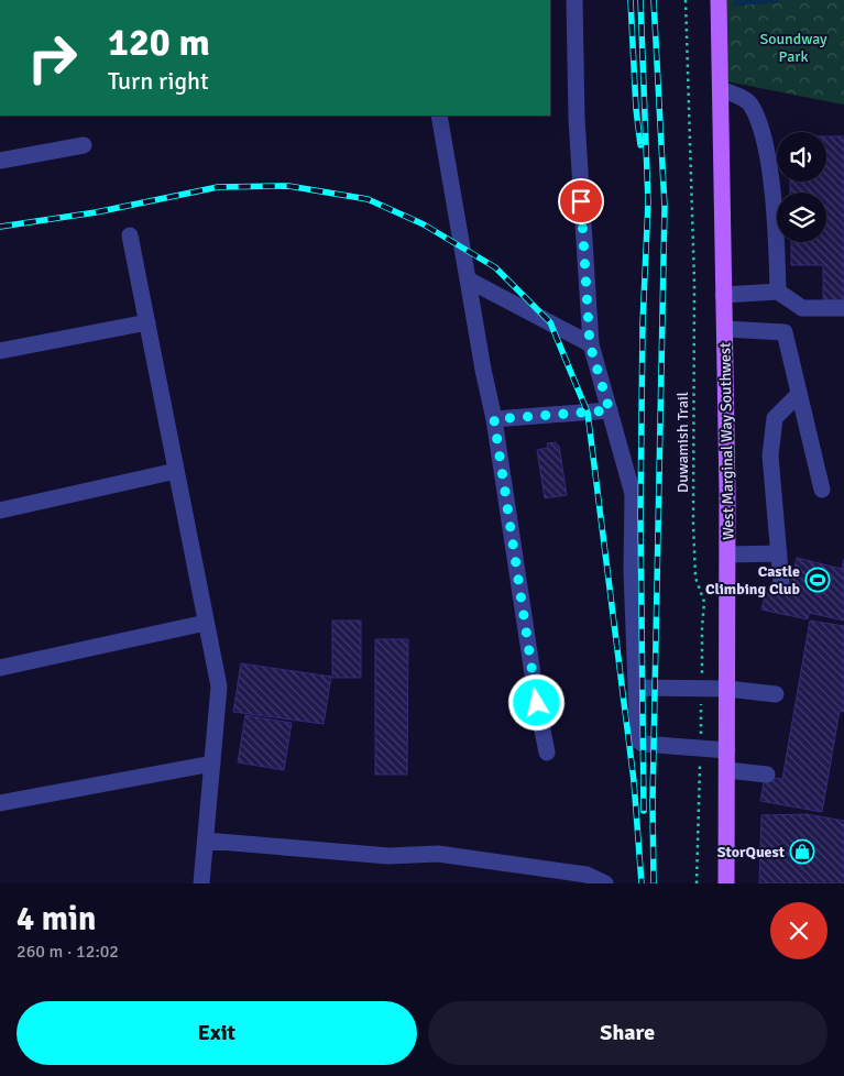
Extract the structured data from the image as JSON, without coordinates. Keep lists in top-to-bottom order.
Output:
{
  "streets": {
    "main road": ["West Marginal Way Southwest"],
    "path": ["Duwamish Trail"]
  },
  "parks": ["Soundway Park"],
  "places": {
    "sports": ["Castle Climbing Club"],
    "shop": ["StorQuest"]
  },
  "page": {
    "turn": ["120 m", "Turn right"],
    "heading": ["4 min", "260 m · 12:02"],
    "buttons": ["Exit", "Share"]
  }
}
